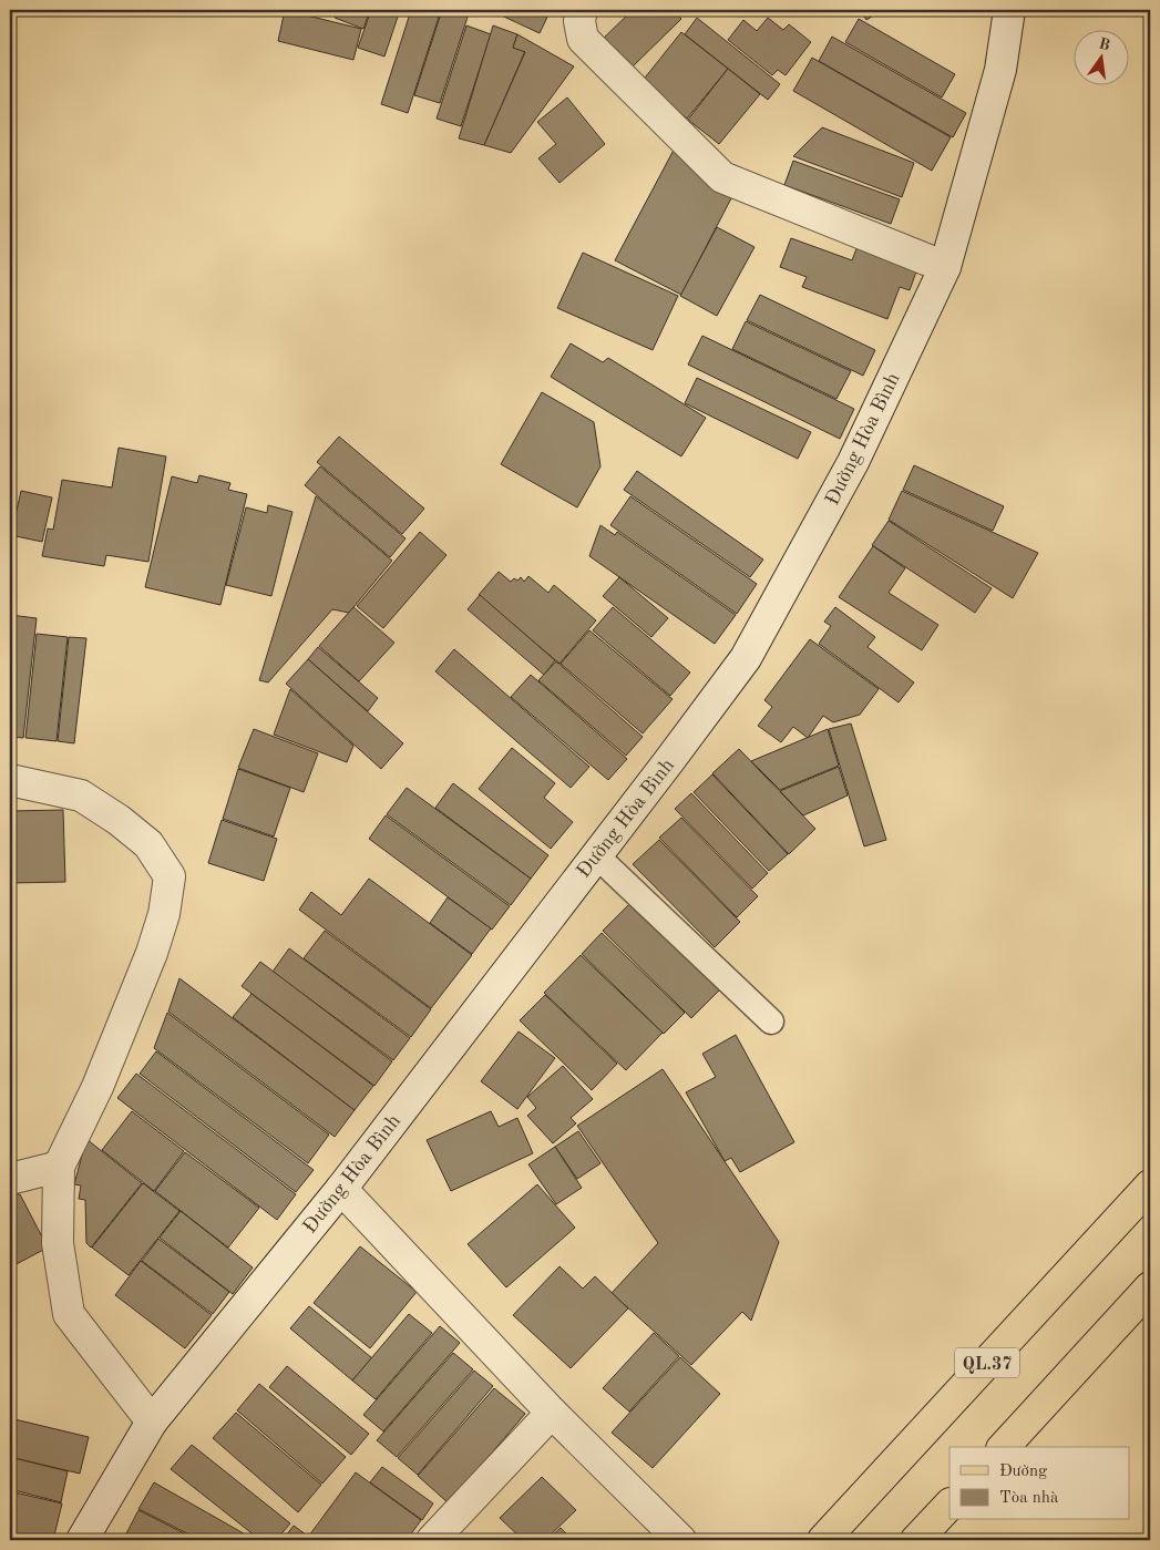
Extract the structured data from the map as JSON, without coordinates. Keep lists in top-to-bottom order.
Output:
{
  "streets": {
    "main road": ["QL.37"],
    "street": ["Đường Hòa Bình"]
  },
  "legend": ["Đường", "Tòa nhà"],
  "north": "top"
}
